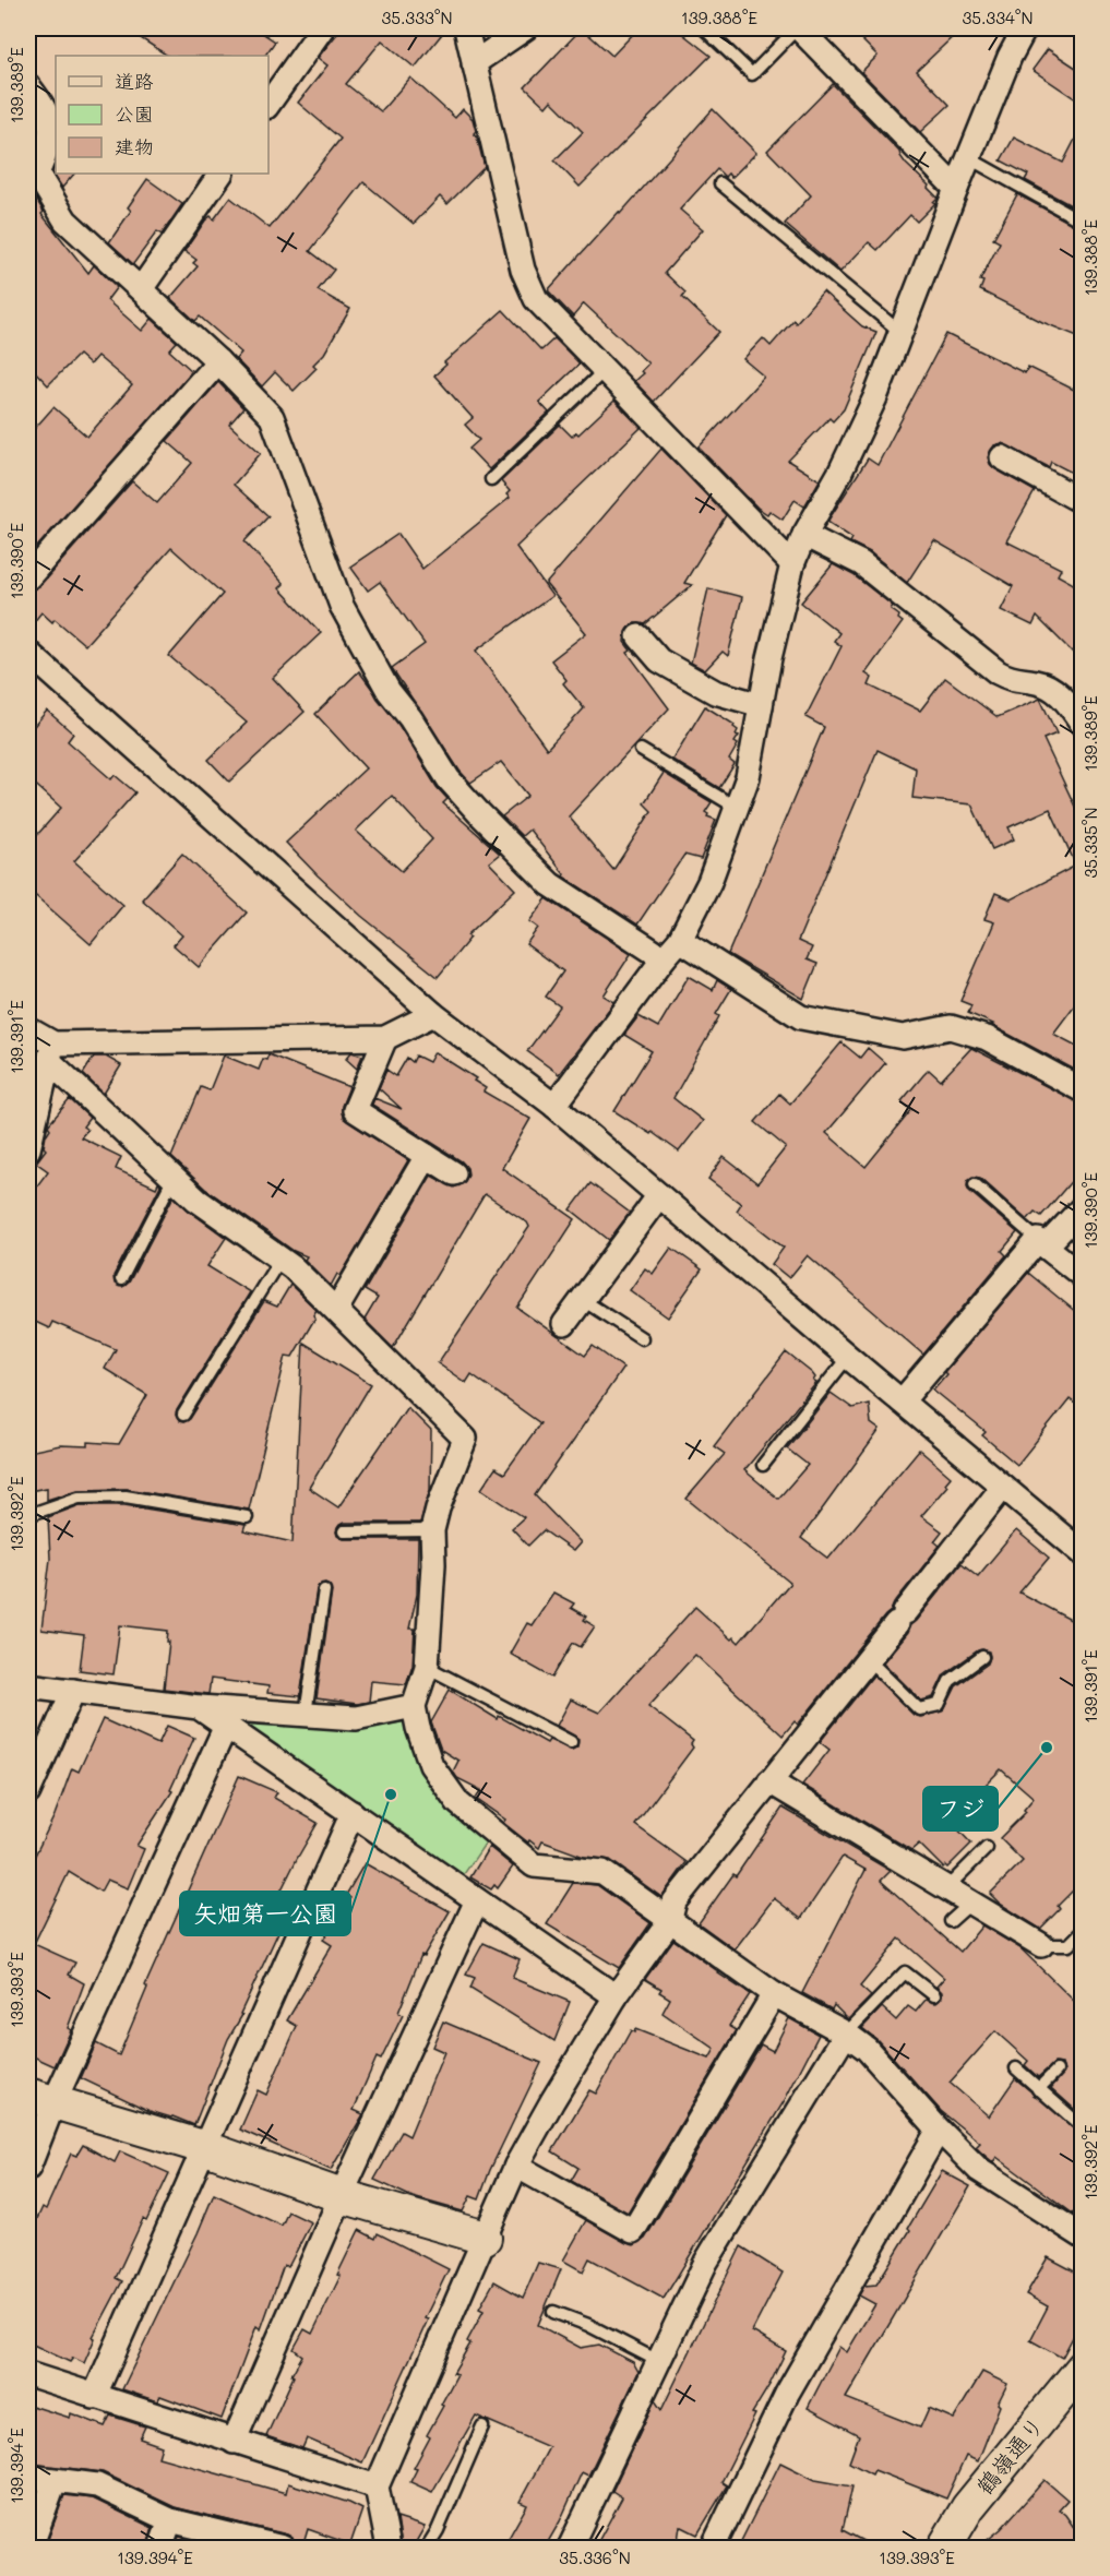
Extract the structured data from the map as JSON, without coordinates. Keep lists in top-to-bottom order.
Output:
{
  "streets": {
    "street": ["鶴嶺通り"]
  },
  "places": ["フジ", "矢畑第一公園"],
  "legend": ["道路", "公園", "建物"],
  "coordinates": [
    "35.333°N",
    "139.388°E",
    "35.334°N",
    "139.389°E",
    "139.390°E",
    "35.335°N",
    "139.391°E",
    "139.392°E",
    "139.393°E",
    "139.394°E",
    "35.336°N"
  ]
}
